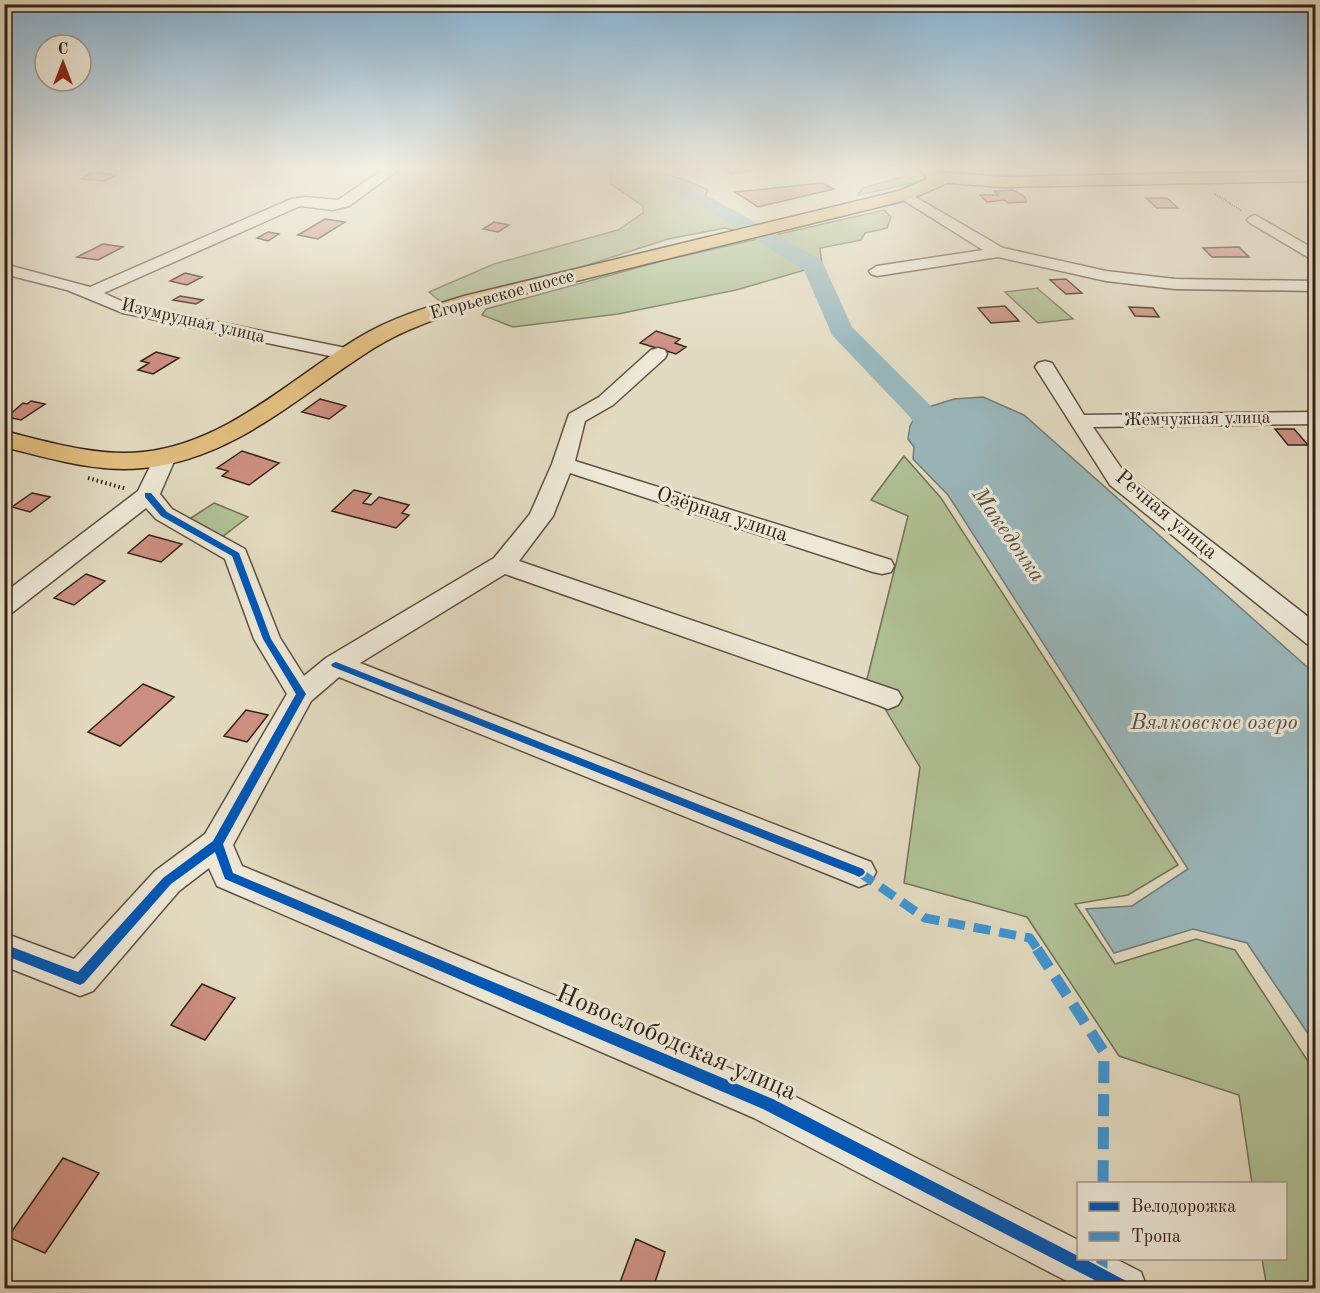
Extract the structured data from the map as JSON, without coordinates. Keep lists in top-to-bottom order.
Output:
{
  "streets": {
    "main road": ["Егорьевское шоссе"],
    "street": [
      "Изумрудная улица",
      "Жемчужная улица",
      "Озёрная улица",
      "Речная улица",
      "Новослободская улица"
    ]
  },
  "crossings": [
    ["Егорьевское шоссе", "Изумрудная улица"],
    ["Жемчужная улица", "Речная улица"]
  ],
  "water": ["Македонка", "Вялковское озеро"],
  "legend": ["Велодорожка", "Тропа"],
  "north": "top"
}
